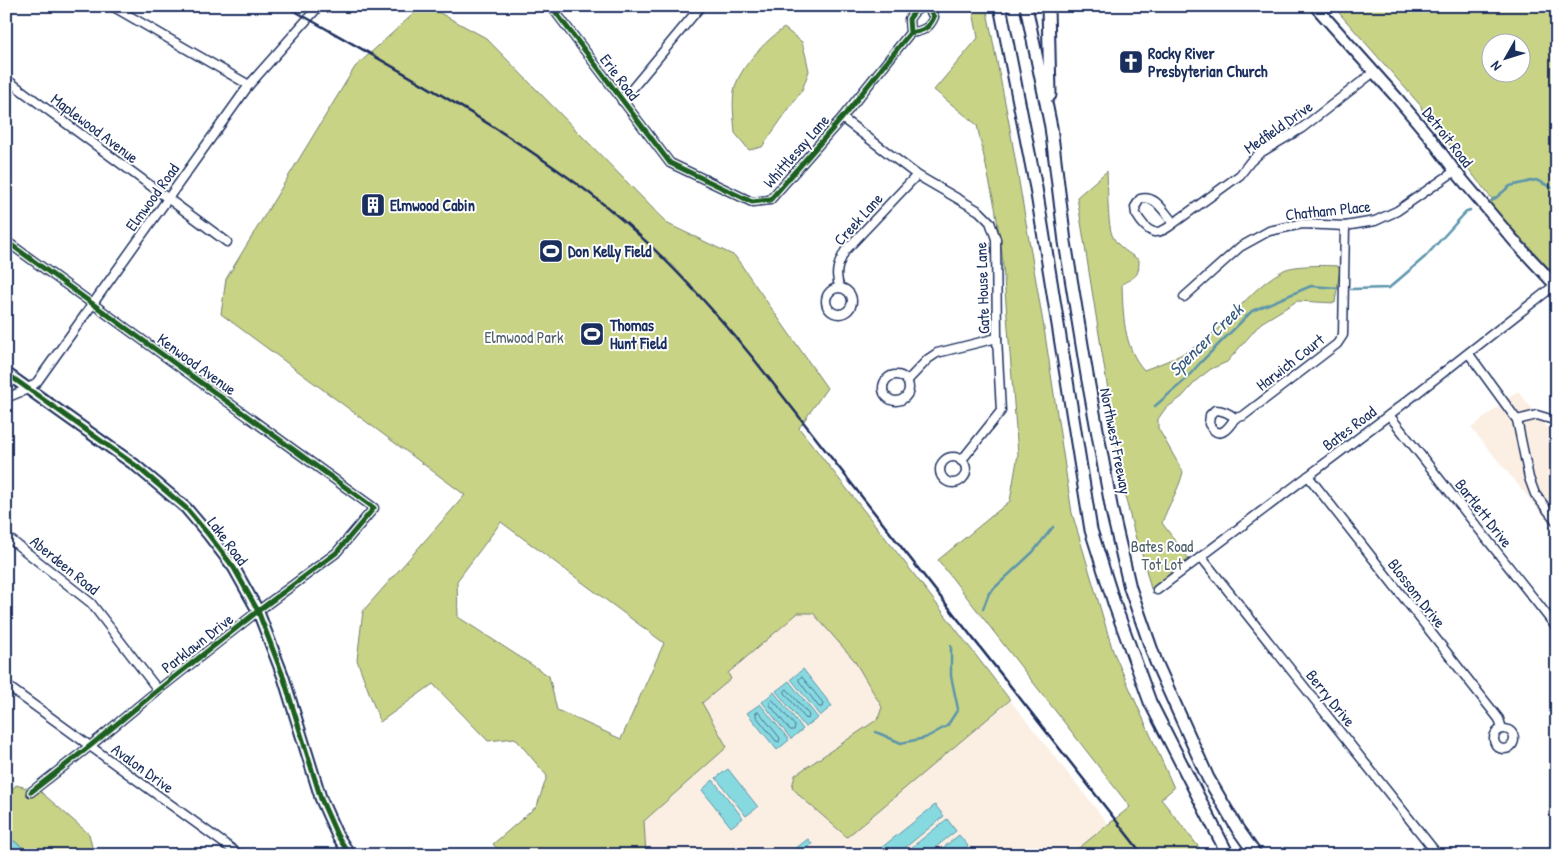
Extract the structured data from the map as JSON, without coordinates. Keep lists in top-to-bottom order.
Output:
{
  "streets": {
    "highway": ["Northwest Freeway"],
    "main road": ["Detroit Road", "Lake Road"],
    "street": [
      "Erie Road",
      "Medfield Drive",
      "Maplewood Avenue",
      "Whittlesay Lane",
      "Elmwood Road",
      "Chatham Place",
      "Creek Lane",
      "Gate House Lane",
      "Harwich Court",
      "Kenwood Avenue",
      "Bates Road",
      "Bartlett Drive",
      "Aberdeen Road",
      "Blossom Drive",
      "Parklawn Drive",
      "Berry Drive",
      "Avalon Drive"
    ]
  },
  "crossings": [
    ["Erie Road", "Whittlesay Lane"],
    ["Medfield Drive", "Detroit Road"],
    ["Maplewood Avenue", "Elmwood Road"],
    ["Detroit Road", "Chatham Place"],
    ["Detroit Road", "Bates Road"],
    ["Whittlesay Lane", "Gate House Lane"],
    ["Elmwood Road", "Kenwood Avenue"],
    ["Elmwood Road", "Lake Road"],
    ["Chatham Place", "Harwich Court"],
    ["Creek Lane", "Gate House Lane"],
    ["Kenwood Avenue", "Parklawn Drive"],
    ["Bates Road", "Bartlett Drive"],
    ["Bates Road", "Blossom Drive"],
    ["Bates Road", "Berry Drive"],
    ["Lake Road", "Parklawn Drive"],
    ["Aberdeen Road", "Parklawn Drive"],
    ["Parklawn Drive", "Avalon Drive"]
  ],
  "water": ["Spencer Creek"],
  "parks": ["Elmwood Park", "Bates Road Tot Lot"],
  "places": {
    "church": ["Rocky River Presbyterian Church"],
    "building": ["Elmwood Cabin"],
    "sports": ["Don Kelly Field", "Thomas Hunt Field"]
  },
  "north": "bottom left"
}
